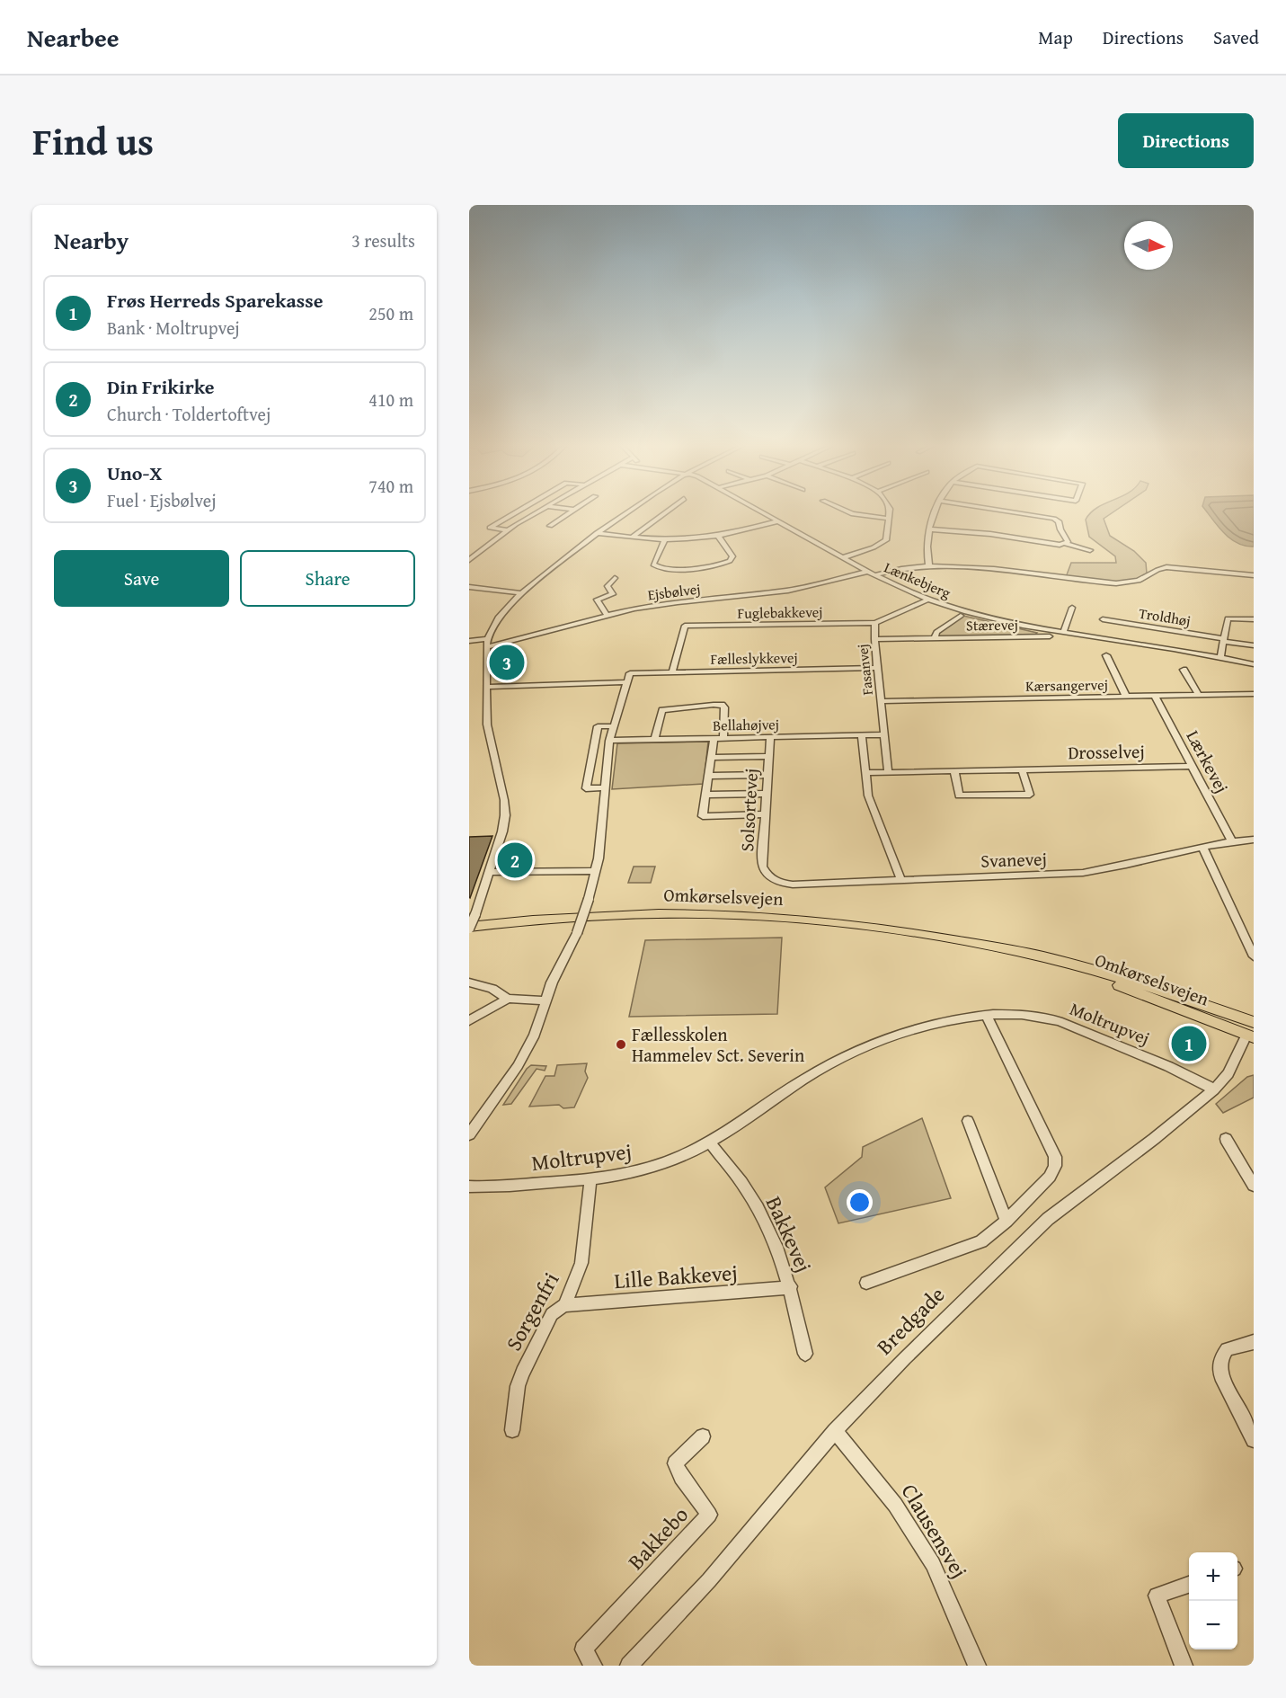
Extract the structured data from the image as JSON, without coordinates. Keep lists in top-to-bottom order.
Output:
{
  "streets": {
    "main road": ["Omkørselsvejen"],
    "street": [
      "Lænkebjerg",
      "Ejsbølvej",
      "Fuglebakkevej",
      "Troldhøj",
      "Stærevej",
      "Fælleslykkevej",
      "Fasanvej",
      "Kærsangervej",
      "Bellahøjvej",
      "Drosselvej",
      "Lærkevej",
      "Solsortevej",
      "Svanevej",
      "Moltrupvej",
      "Bakkevej",
      "Lille Bakkevej",
      "Sorgenfri",
      "Bredgade",
      "Clausensvej",
      "Bakkebo"
    ]
  },
  "crossings": [
    ["Lænkebjerg", "Ejsbølvej"],
    ["Lænkebjerg", "Fasanvej"],
    ["Fuglebakkevej", "Fælleslykkevej"],
    ["Fuglebakkevej", "Fasanvej"],
    ["Stærevej", "Fasanvej"],
    ["Fælleslykkevej", "Fasanvej"],
    ["Fasanvej", "Kærsangervej"],
    ["Fasanvej", "Bellahøjvej"],
    ["Fasanvej", "Drosselvej"],
    ["Kærsangervej", "Lærkevej"],
    ["Bellahøjvej", "Solsortevej"],
    ["Drosselvej", "Lærkevej"],
    ["Lærkevej", "Svanevej"],
    ["Solsortevej", "Svanevej"],
    ["Omkørselsvejen", "Bredgade"],
    ["Moltrupvej", "Bakkevej"],
    ["Moltrupvej", "Sorgenfri"],
    ["Moltrupvej", "Bredgade"],
    ["Bakkevej", "Lille Bakkevej"],
    ["Lille Bakkevej", "Sorgenfri"],
    ["Bredgade", "Clausensvej"]
  ],
  "places": ["Fællesskolen Hammelev Sct. Severin"],
  "north": "right",
  "page": {
    "header": "Nearbee",
    "nav": ["Map", "Directions", "Saved"],
    "title": "Find us",
    "buttons": [
      "Directions",
      ["Save", "Share"]
    ],
    "heading": ["Nearby", "3 results"],
    "list": [
      {
        "mark": "1",
        "name": "Frøs Herreds Sparekasse",
        "note": "Bank · Moltrupvej",
        "value": "250 m"
      },
      {
        "mark": "2",
        "name": "Din Frikirke",
        "note": "Church · Toldertoftvej",
        "value": "410 m"
      },
      {
        "mark": "3",
        "name": "Uno-X",
        "note": "Fuel · Ejsbølvej",
        "value": "740 m"
      }
    ],
    "pins": ["3", "2", "1"],
    "map_buttons": ["+", "−"]
  }
}
